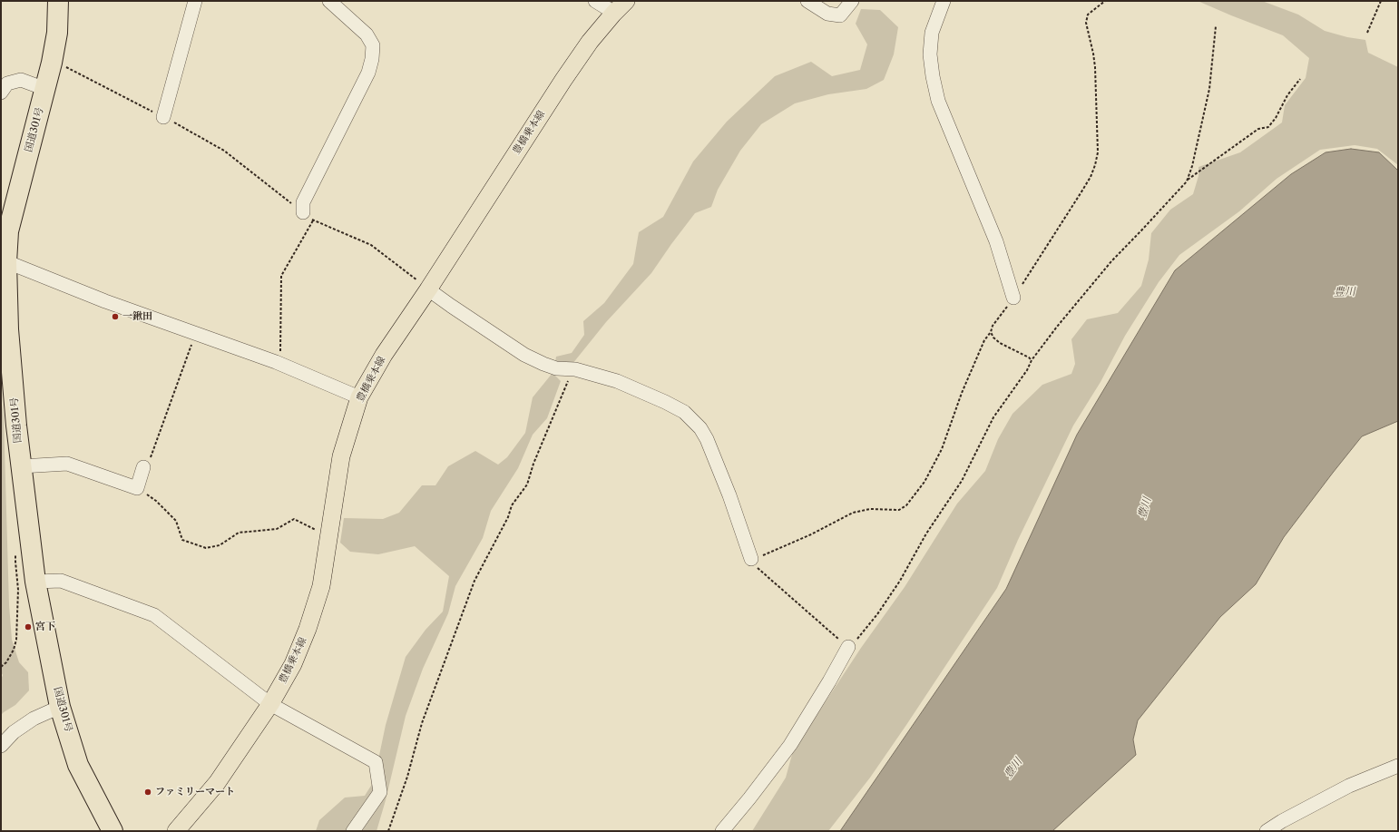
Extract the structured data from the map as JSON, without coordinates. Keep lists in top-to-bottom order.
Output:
{
  "streets": {
    "highway": ["国道301号"],
    "main road": ["豊橋乗本線"]
  },
  "water": ["豊川"],
  "places": ["一鍬田", "宮下", "ファミリーマート"]
}
